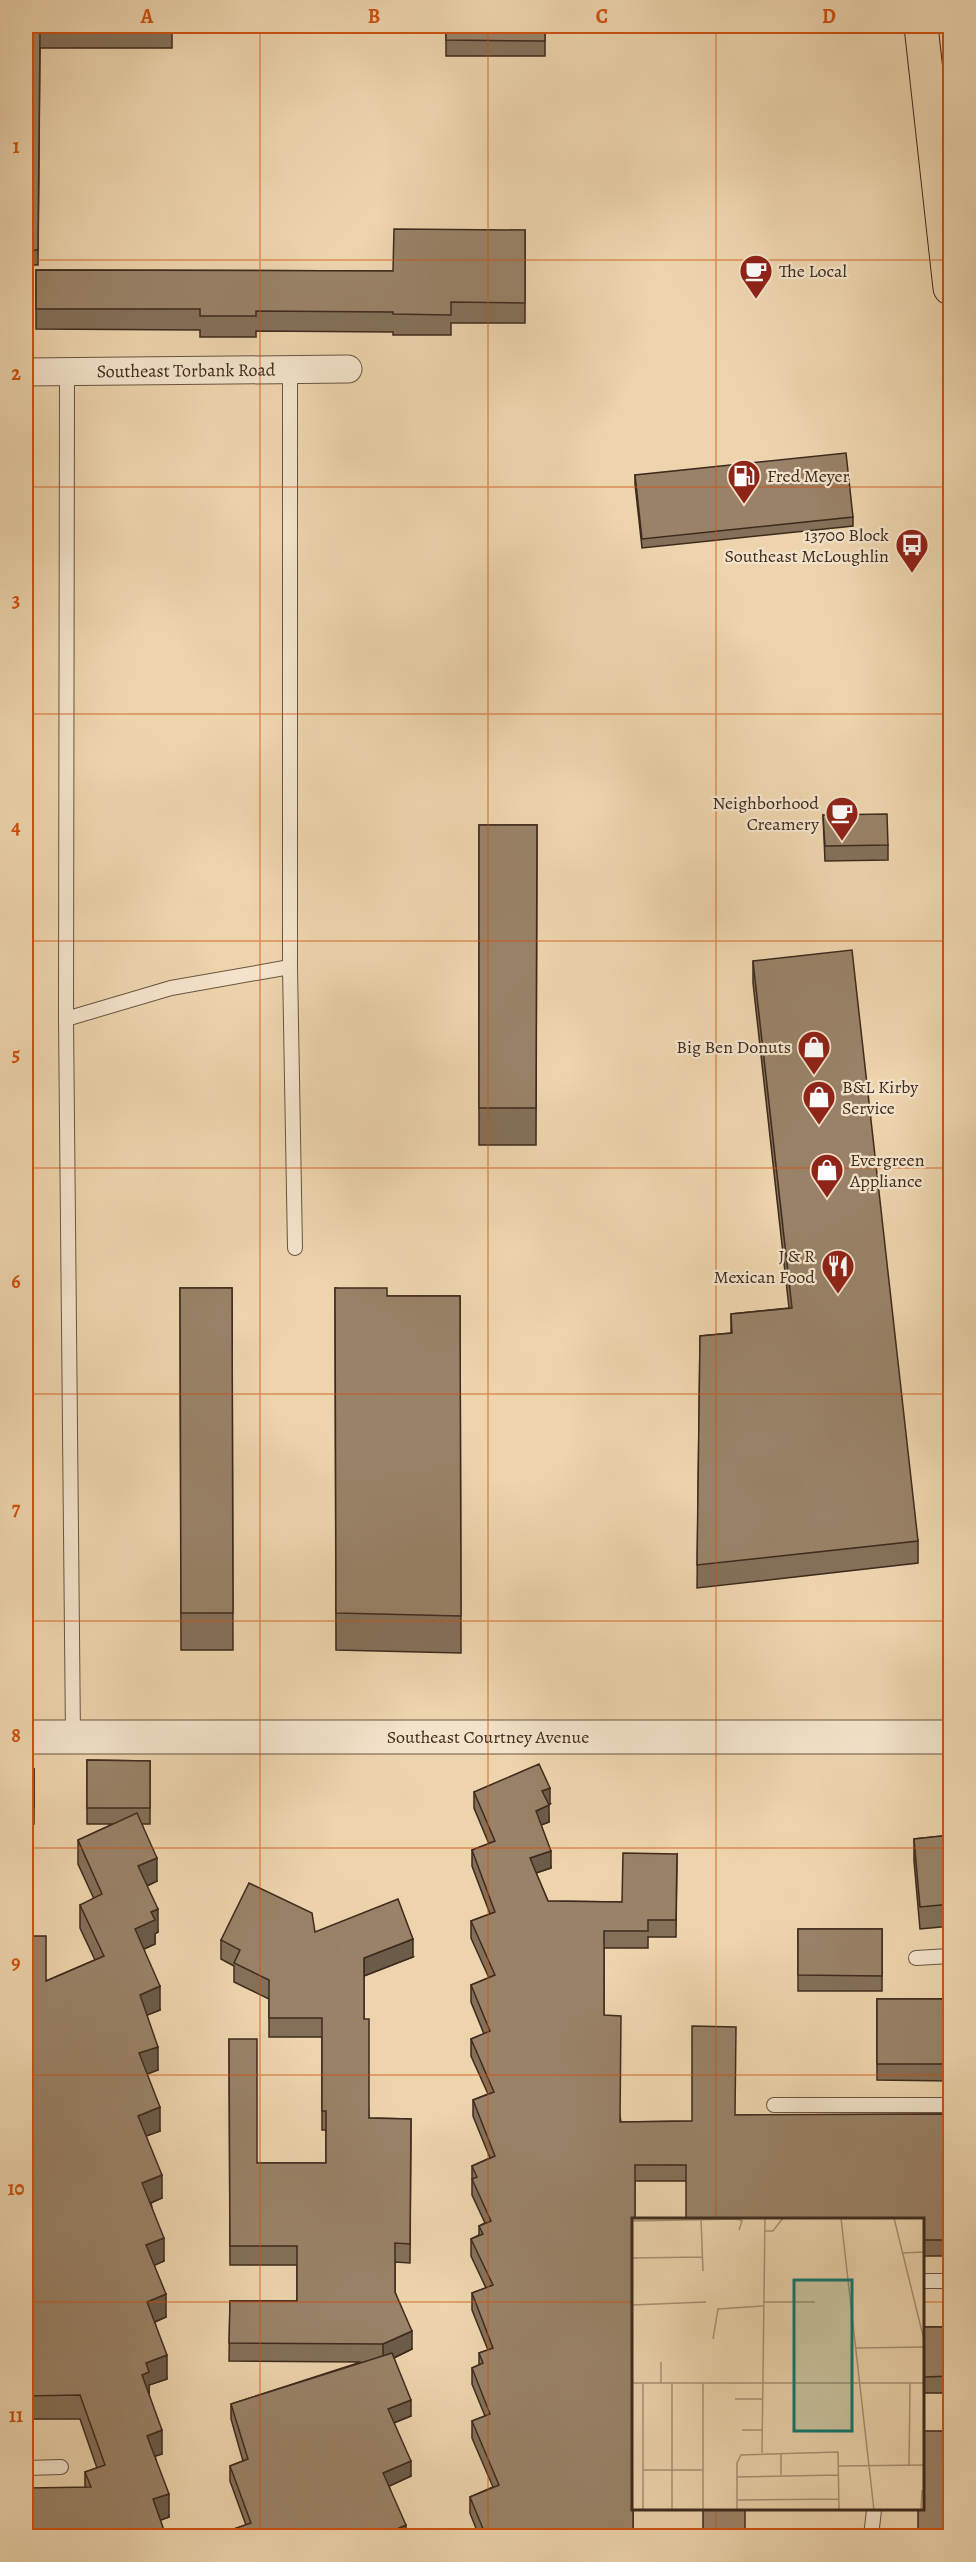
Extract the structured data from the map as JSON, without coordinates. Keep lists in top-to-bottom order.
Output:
{
  "streets": {
    "street": ["Southeast Torbank Road", "Southeast Courtney Avenue"]
  },
  "places": {
    "cafe": ["The Local", "Neighborhood Creamery"],
    "fuel station": ["Fred Meyer"],
    "bus stop": ["13700 Block Southeast McLoughlin"],
    "shop": ["Big Ben Donuts", "B&L Kirby Service", "Evergreen Appliance"],
    "restaurant": ["J & R Mexican Food"]
  },
  "grid": {
    "columns": [
      "A",
      "B",
      "C",
      "D"
    ],
    "rows": [
      "1",
      "2",
      "3",
      "4",
      "5",
      "6",
      "7",
      "8",
      "9",
      "10",
      "11"
    ]
  }
}
